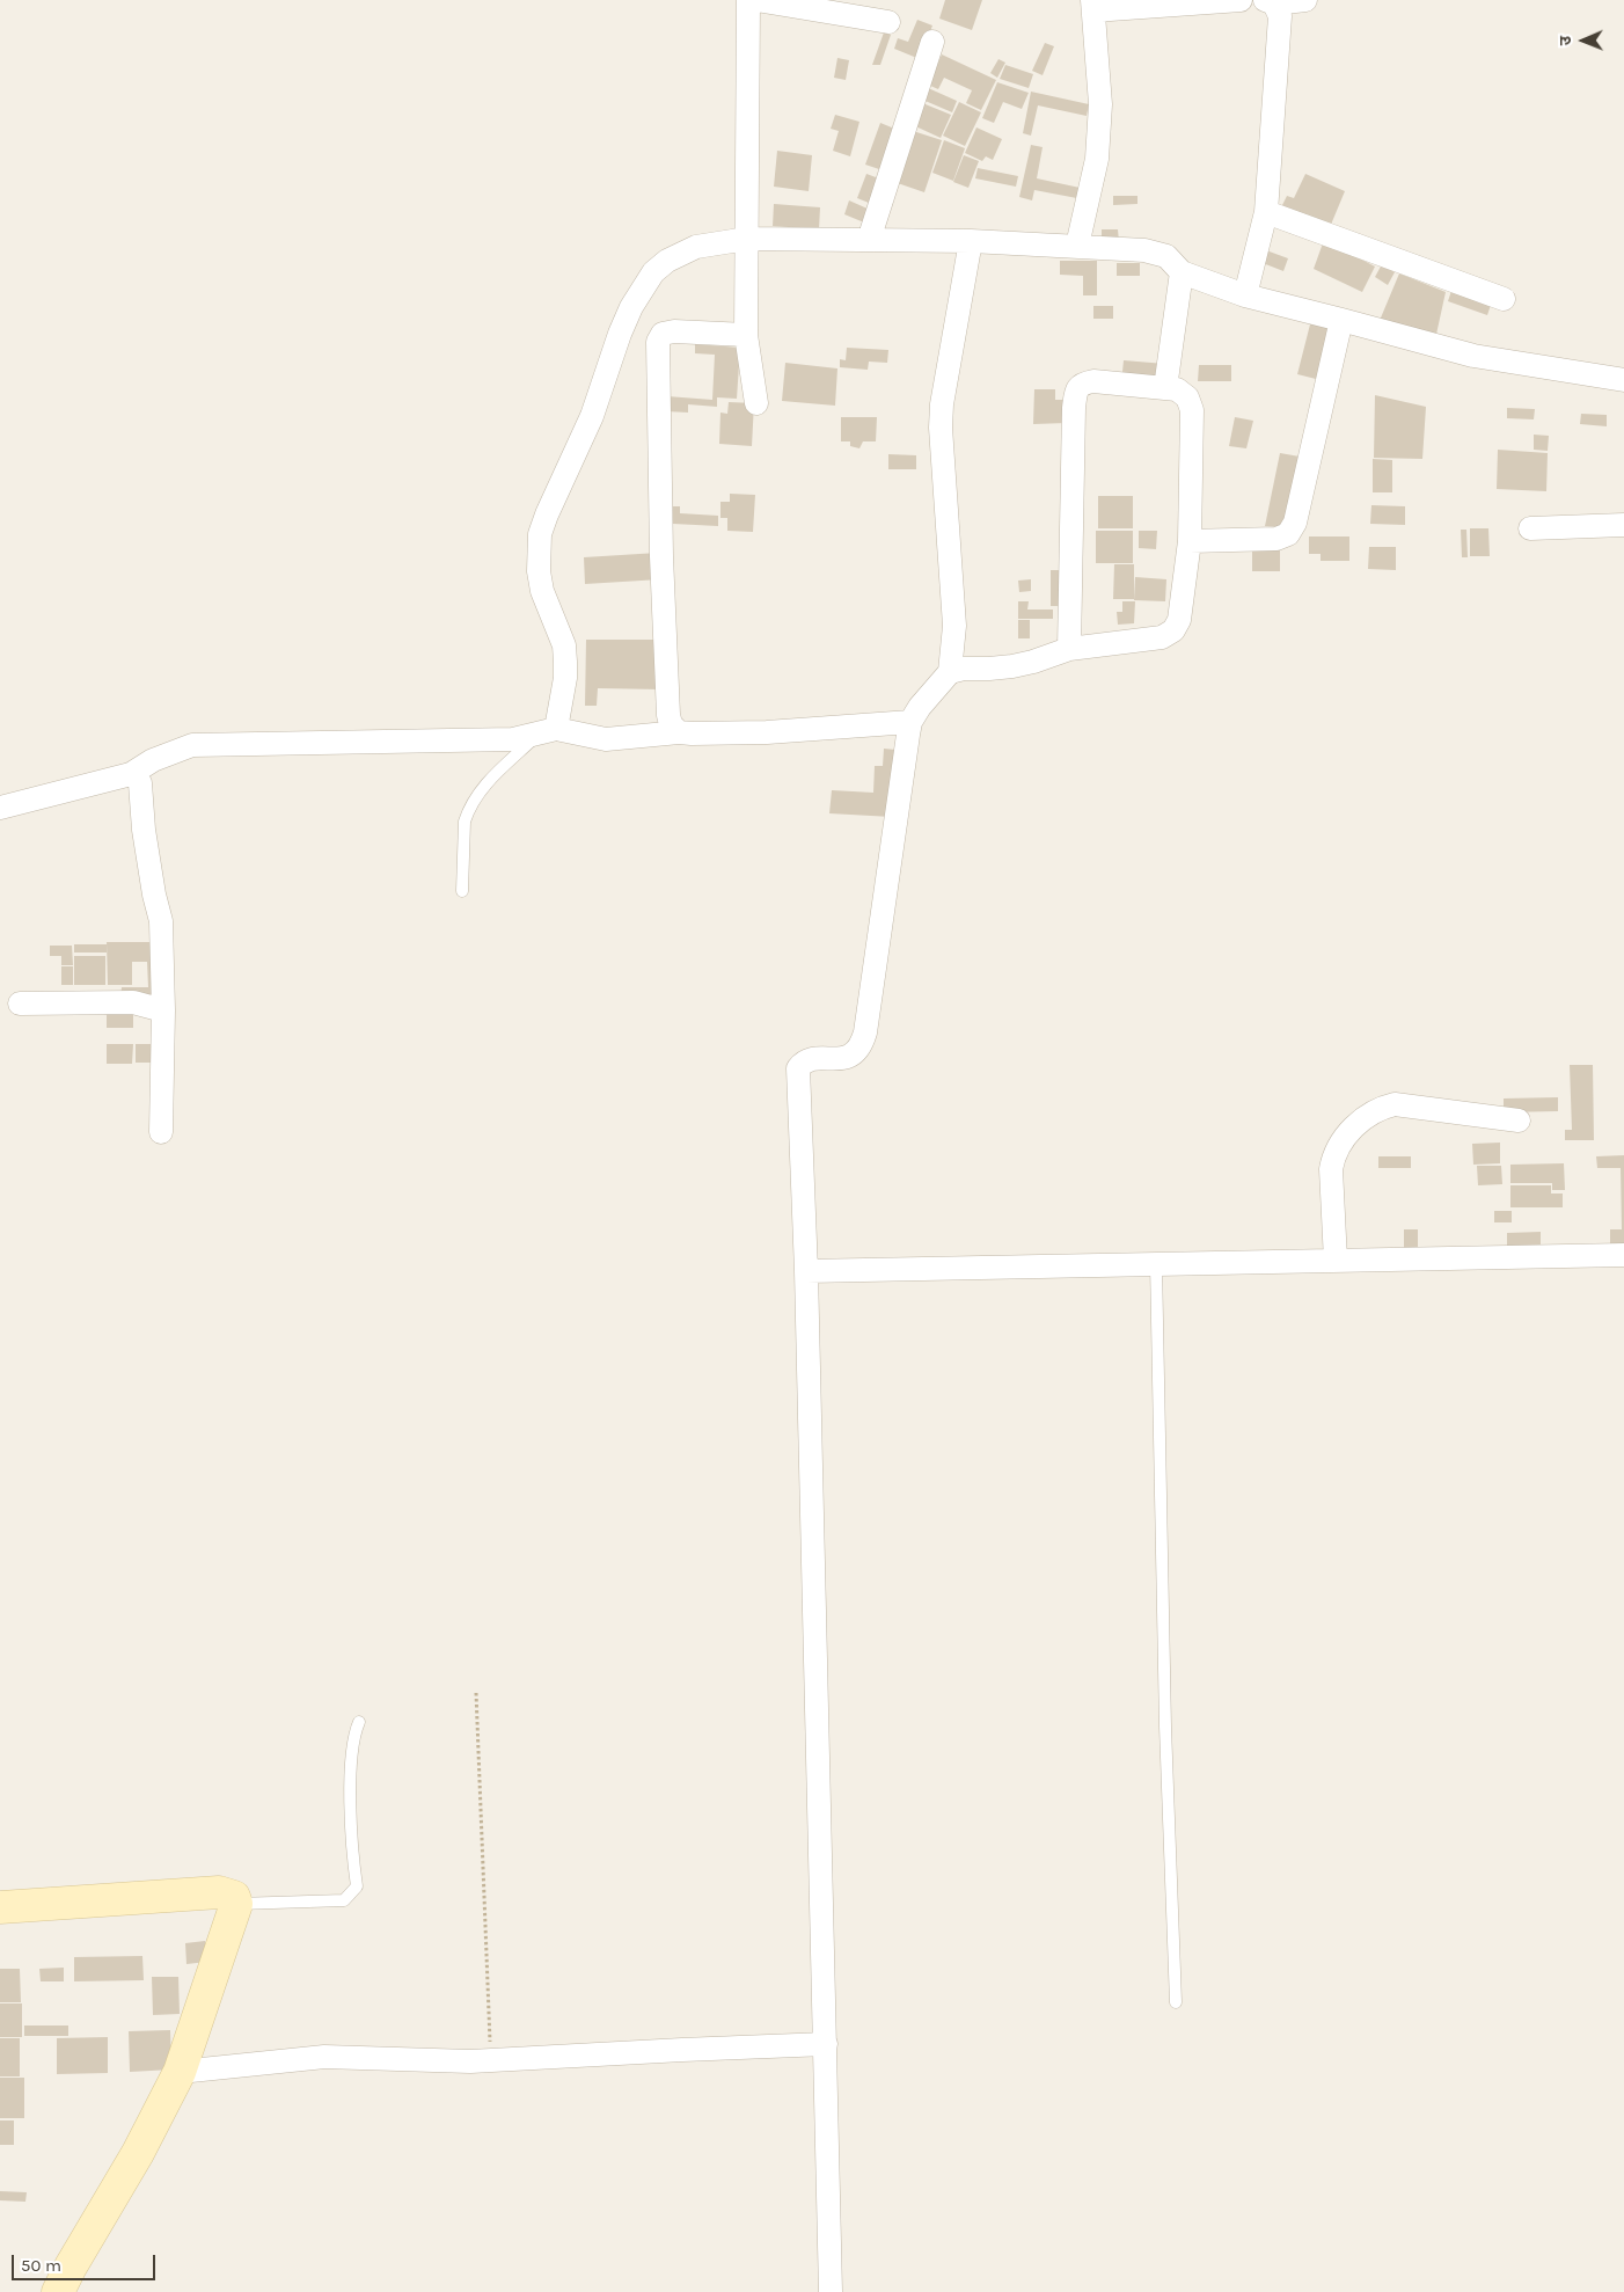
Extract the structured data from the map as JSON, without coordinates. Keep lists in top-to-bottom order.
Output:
{
  "scale_bar": "50 m",
  "north": "left"
}
